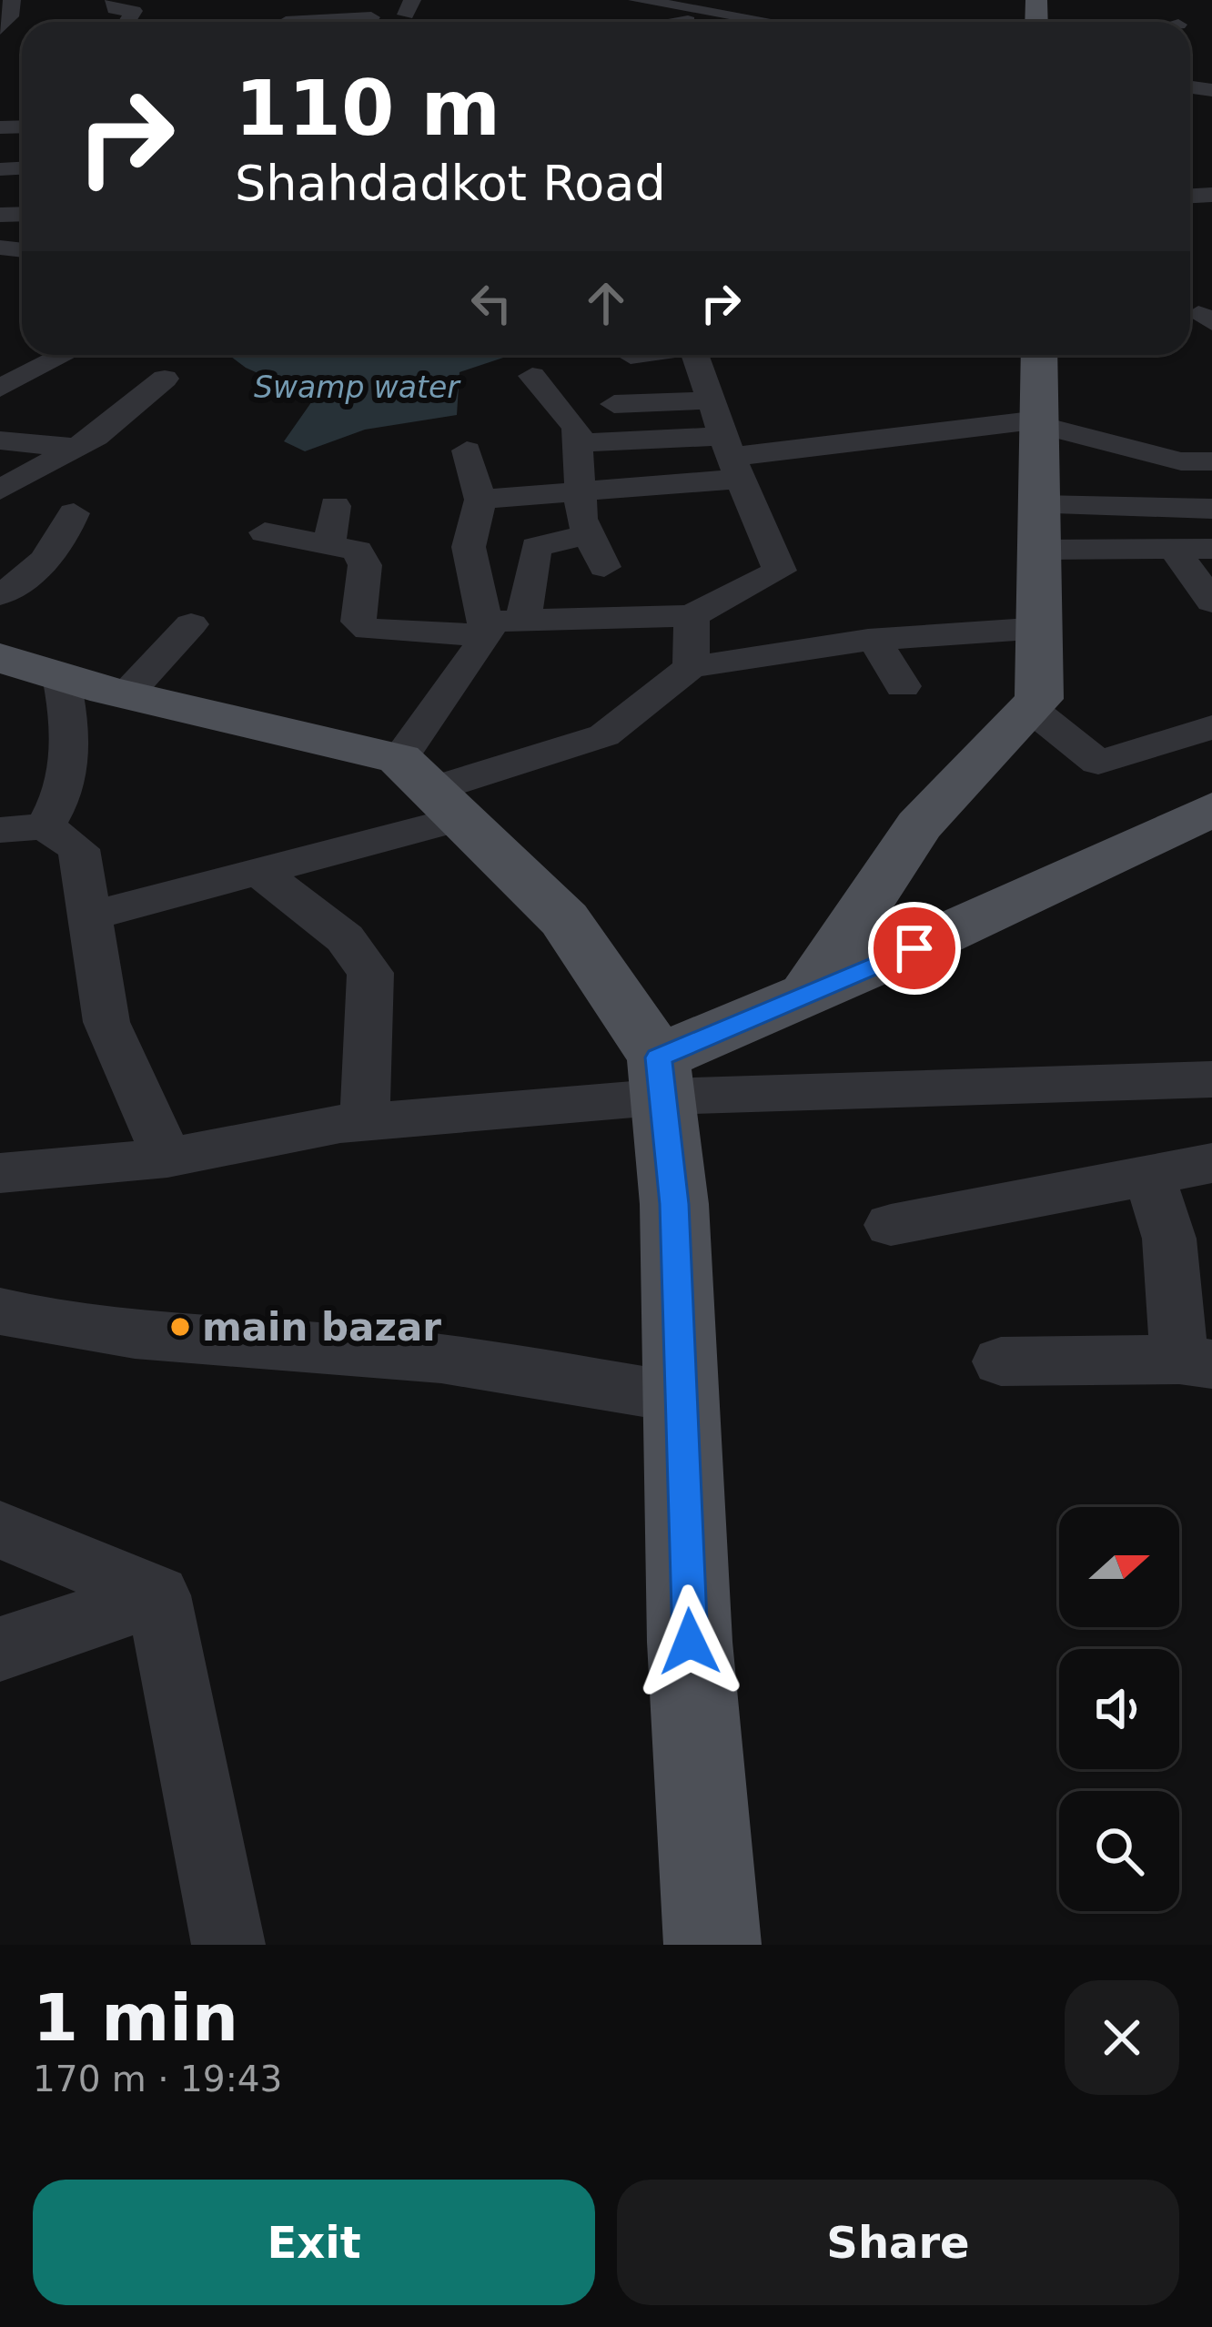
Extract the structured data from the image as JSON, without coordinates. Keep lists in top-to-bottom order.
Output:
{
  "water": ["Swamp water"],
  "places": ["main bazar"],
  "north": "right",
  "page": {
    "turn": ["110 m", "Shahdadkot Road"],
    "heading": ["1 min", "170 m · 19:43"],
    "buttons": ["Exit", "Share"]
  }
}
